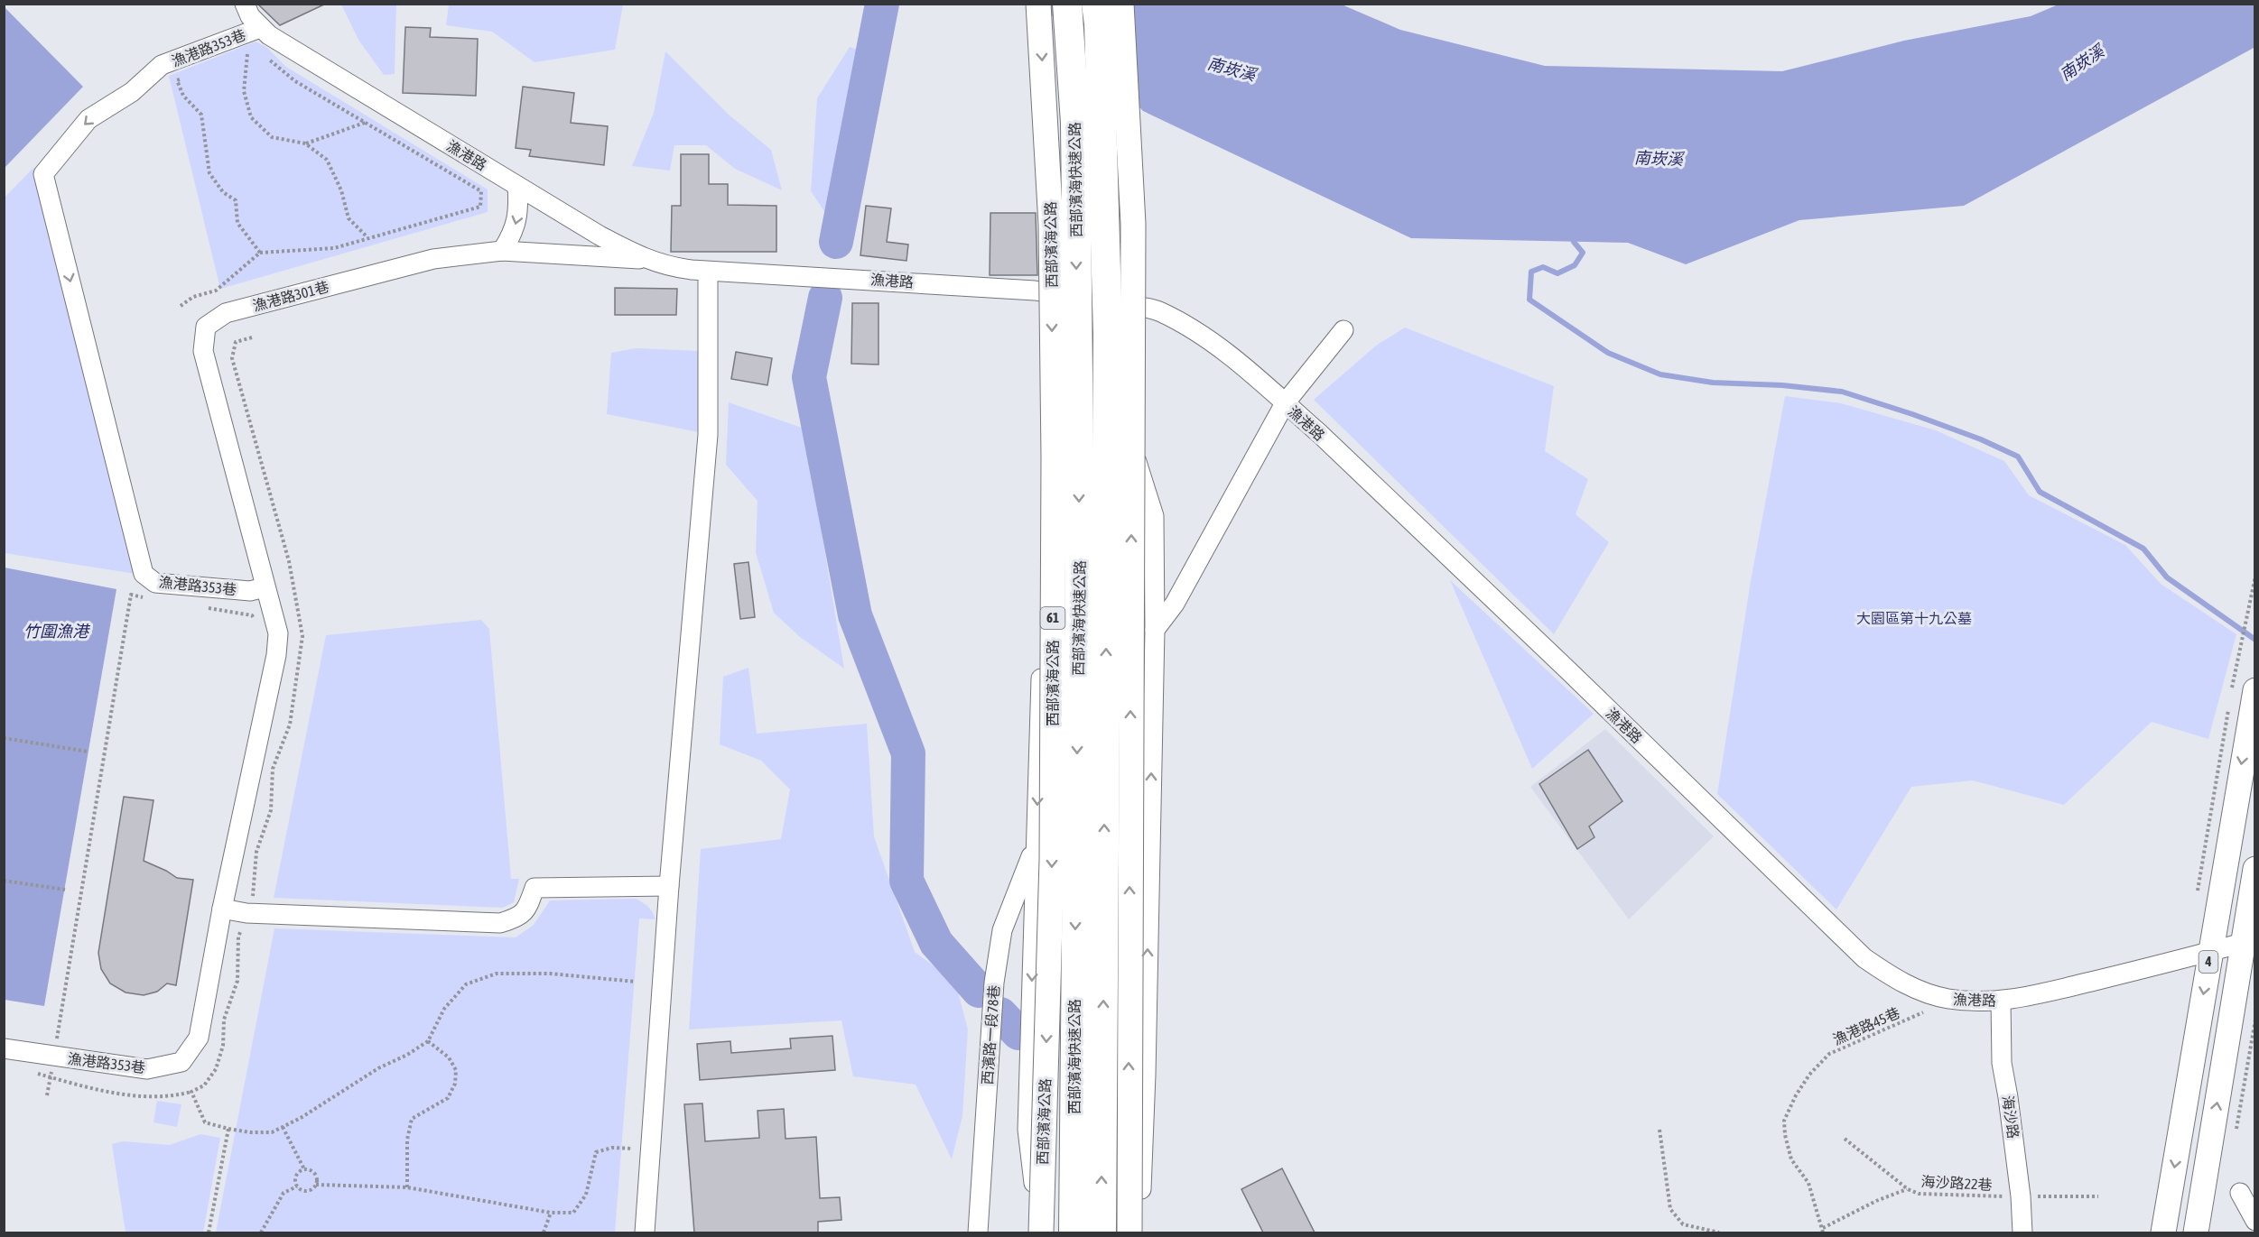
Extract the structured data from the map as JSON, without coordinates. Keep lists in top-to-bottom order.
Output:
{
  "streets": {
    "highway": ["西部濱海快速公路", "61"],
    "main road": ["西部濱海公路", "4"],
    "street": [
      "漁港路353巷",
      "漁港路",
      "漁港路301巷",
      "西濱路一段78巷",
      "海沙路"
    ],
    "path": ["漁港路45巷", "海沙路22巷"]
  },
  "crossings": [
    ["漁港路353巷", "漁港路"],
    ["漁港路353巷", "漁港路301巷"],
    ["漁港路", "漁港路301巷"],
    ["漁港路", "4"],
    ["漁港路", "漁港路45巷"],
    ["漁港路", "海沙路"],
    ["海沙路", "海沙路22巷"]
  ],
  "water": ["南崁溪", "竹圍漁港"],
  "parks": ["大園區第十九公墓"]
}
